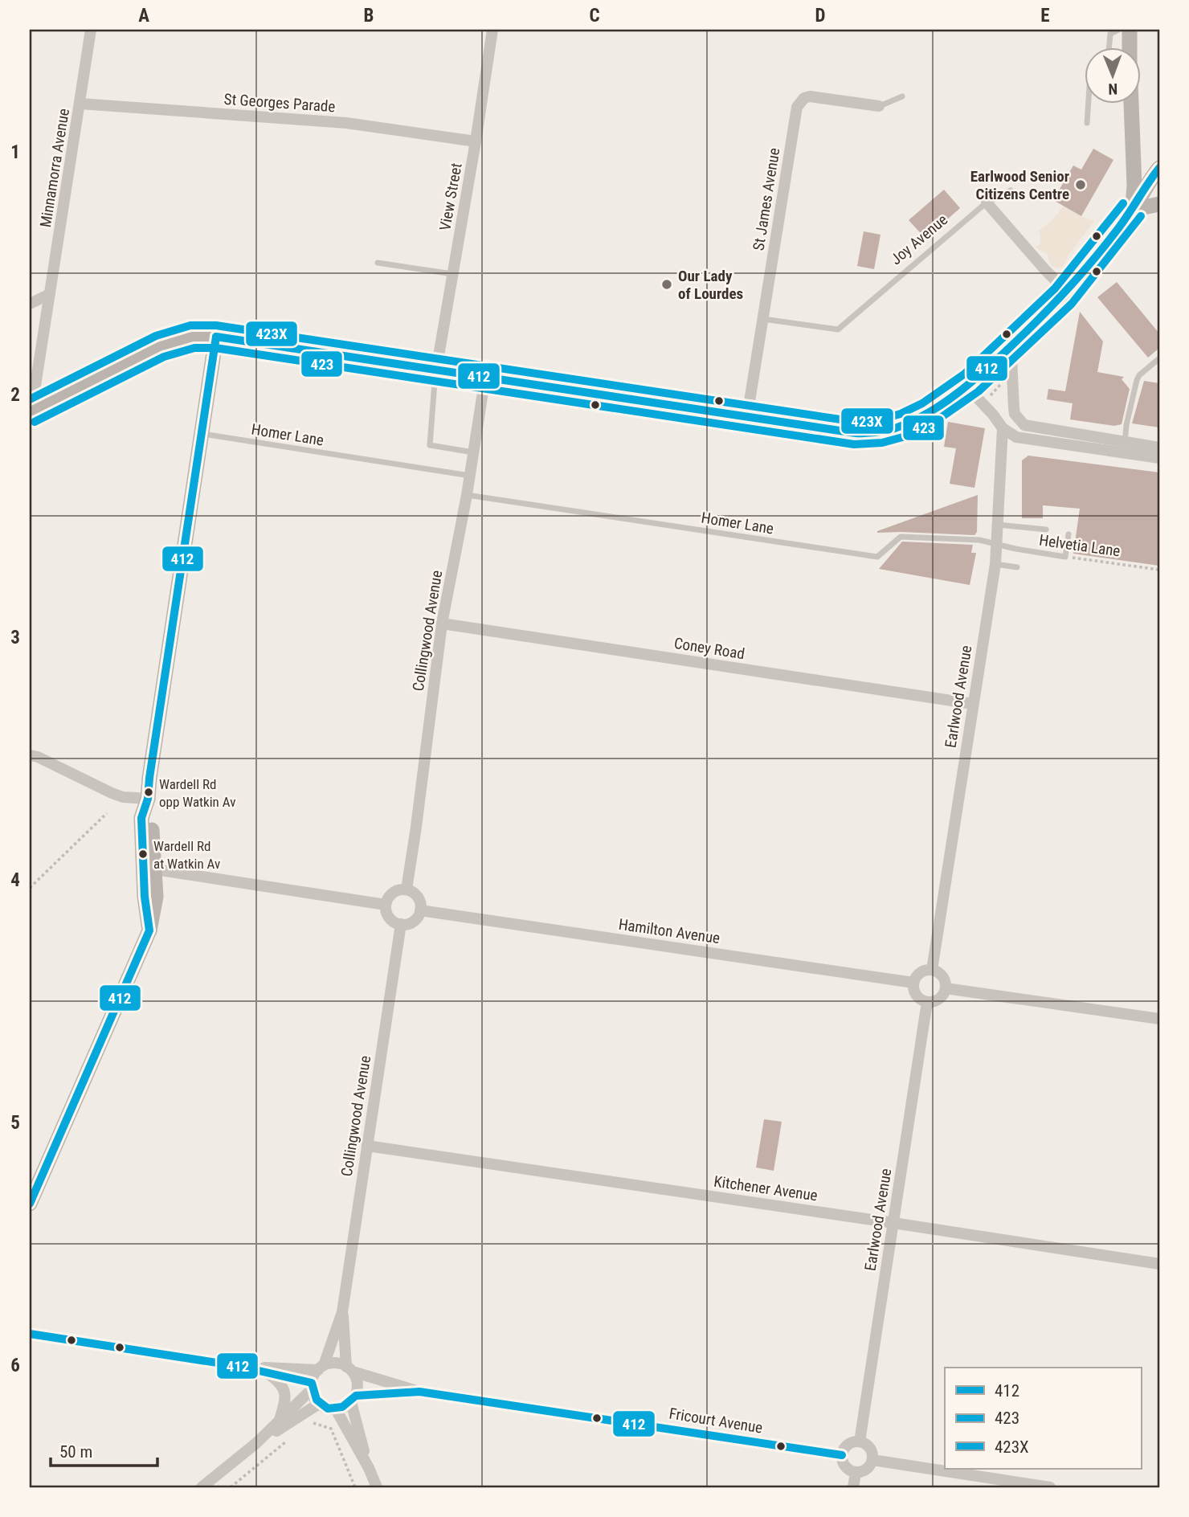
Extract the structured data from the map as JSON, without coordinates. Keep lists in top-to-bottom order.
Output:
{
  "streets": {
    "street": [
      "St Georges Parade",
      "Minnamorra Avenue",
      "View Street",
      "St James Avenue",
      "Collingwood Avenue",
      "Coney Road",
      "Earlwood Avenue",
      "Hamilton Avenue",
      "Kitchener Avenue",
      "Fricourt Avenue"
    ],
    "lane": ["Joy Avenue", "Homer Lane", "Helvetia Lane"]
  },
  "crossings": [
    ["St Georges Parade", "Minnamorra Avenue"],
    ["St Georges Parade", "View Street"],
    ["St James Avenue", "Joy Avenue"],
    ["Homer Lane", "Helvetia Lane"],
    ["Homer Lane", "Collingwood Avenue"],
    ["Homer Lane", "Earlwood Avenue"],
    ["Helvetia Lane", "Earlwood Avenue"],
    ["Collingwood Avenue", "Coney Road"],
    ["Collingwood Avenue", "Hamilton Avenue"],
    ["Collingwood Avenue", "Kitchener Avenue"],
    ["Collingwood Avenue", "Fricourt Avenue"],
    ["Coney Road", "Earlwood Avenue"],
    ["Earlwood Avenue", "Hamilton Avenue"],
    ["Earlwood Avenue", "Kitchener Avenue"],
    ["Earlwood Avenue", "Fricourt Avenue"]
  ],
  "places": [
    "Earlwood Senior Citizens Centre",
    "Our Lady of Lourdes",
    "Wardell Rd opp Watkin Av",
    "Wardell Rd at Watkin Av"
  ],
  "lines": ["transit line 412", "transit line 423X", "transit line 423"],
  "legend": ["412", "423", "423X"],
  "scale_bar": "50 m",
  "north": "bottom",
  "grid": {
    "columns": [
      "A",
      "B",
      "C",
      "D",
      "E"
    ],
    "rows": [
      "1",
      "2",
      "3",
      "4",
      "5",
      "6"
    ]
  }
}
